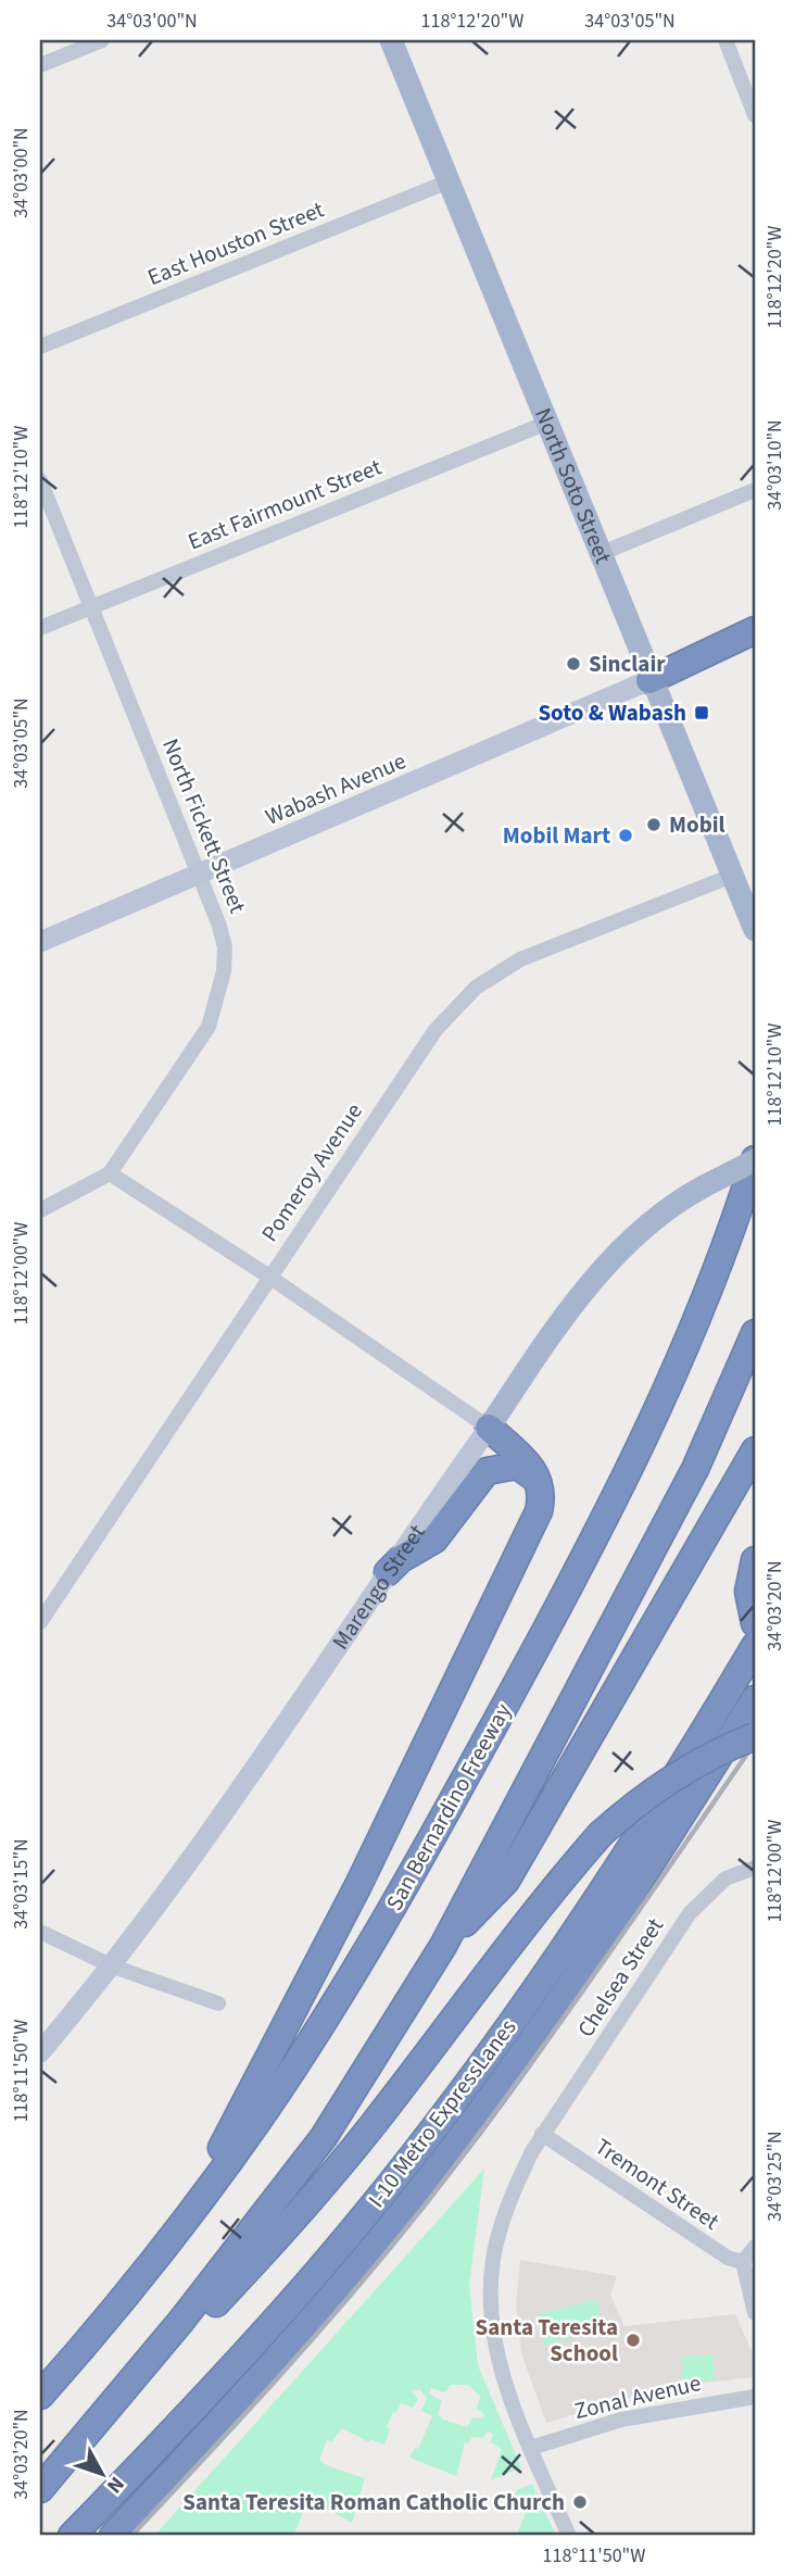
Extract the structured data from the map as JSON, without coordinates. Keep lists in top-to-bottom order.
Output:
{
  "streets": {
    "highway": ["San Bernardino Freeway", "I-10 Metro ExpressLanes"],
    "main road": ["North Soto Street", "Wabash Avenue", "Marengo Street"],
    "street": [
      "East Houston Street",
      "East Fairmount Street",
      "North Fickett Street",
      "Pomeroy Avenue",
      "Chelsea Street",
      "Tremont Street",
      "Zonal Avenue"
    ]
  },
  "crossings": [
    ["East Houston Street", "North Soto Street"],
    ["North Soto Street", "East Fairmount Street"],
    ["North Soto Street", "Wabash Avenue"],
    ["North Soto Street", "Pomeroy Avenue"],
    ["East Fairmount Street", "North Fickett Street"],
    ["Wabash Avenue", "North Fickett Street"],
    ["Marengo Street", "San Bernardino Freeway"],
    ["Chelsea Street", "Tremont Street"],
    ["Chelsea Street", "Zonal Avenue"]
  ],
  "places": {
    "other": [
      "Sinclair",
      "Mobil",
      "Mobil Mart",
      "Santa Teresita School",
      "Santa Teresita Roman Catholic Church"
    ],
    "transit": ["Soto & Wabash"]
  },
  "north": "bottom right",
  "coordinates": [
    "34°03'00\"N",
    "118°12'20\"W",
    "34°03'05\"N",
    "34°03'10\"N",
    "118°12'10\"W",
    "118°12'00\"W",
    "34°03'20\"N",
    "34°03'15\"N",
    "118°11'50\"W",
    "34°03'25\"N"
  ]
}
